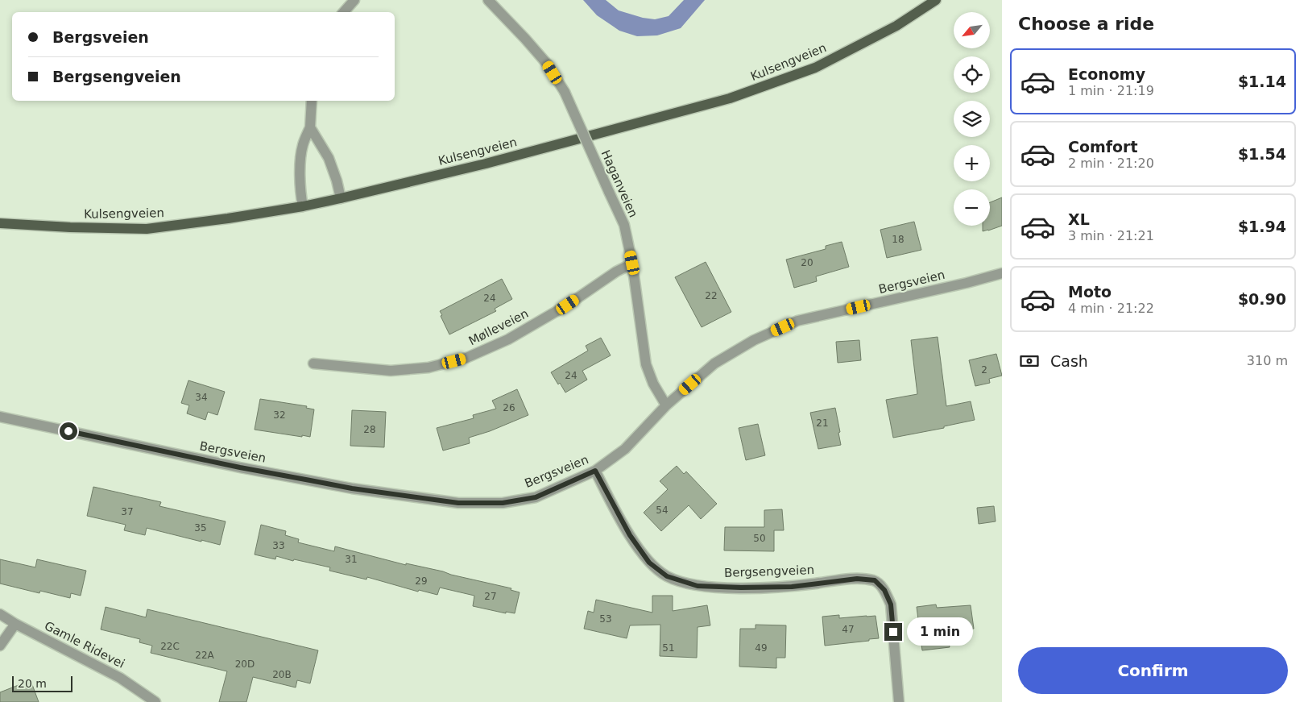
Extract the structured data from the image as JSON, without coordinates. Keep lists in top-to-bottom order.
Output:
{
  "streets": {
    "main road": ["Kulsengveien"],
    "street": [
      "Haganveien",
      "Bergsveien",
      "Mølleveien",
      "Bergsengveien",
      "Gamle Ridevei"
    ]
  },
  "crossings": [
    ["Haganveien", "Bergsveien"],
    ["Haganveien", "Mølleveien"],
    ["Bergsveien", "Bergsengveien"]
  ],
  "house_numbers": [
    "18",
    "20",
    "22",
    "24",
    "2",
    "24",
    "34",
    "26",
    "32",
    "21",
    "28",
    "54",
    "37",
    "35",
    "50",
    "33",
    "31",
    "29",
    "27",
    "53",
    "47",
    "22C",
    "51",
    "49",
    "22A",
    "20D",
    "20B"
  ],
  "scale_bar": "20 m",
  "north": "bottom left",
  "page": {
    "heading": "Choose a ride",
    "map_buttons": ["+", "−"],
    "banner": ["Bergsveien", "Bergsengveien"],
    "list": [
      {
        "name": "Economy",
        "note": "1 min · 21:19",
        "value": "$1.14"
      },
      {
        "name": "Comfort",
        "note": "2 min · 21:20",
        "value": "$1.54"
      },
      {
        "name": "XL",
        "note": "3 min · 21:21",
        "value": "$1.94"
      },
      {
        "name": "Moto",
        "note": "4 min · 21:22",
        "value": "$0.90"
      }
    ],
    "pay": ["Cash", "310 m"],
    "bubble": "1 min",
    "buttons": "Confirm",
    "scale": "20 m"
  }
}
